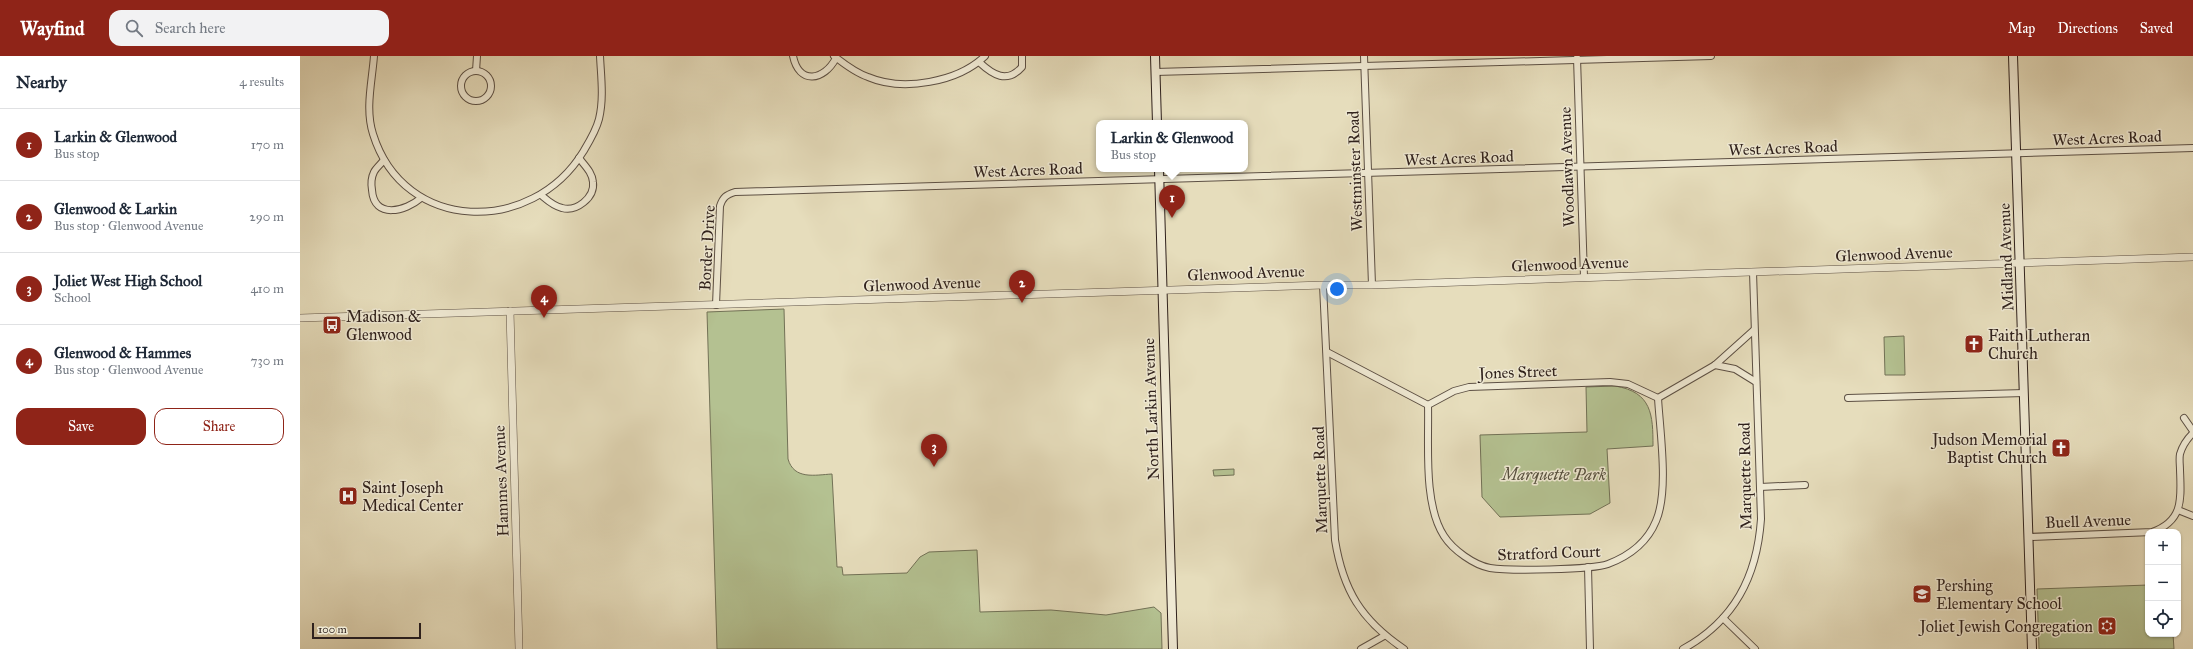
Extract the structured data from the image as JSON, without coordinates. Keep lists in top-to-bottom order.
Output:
{
  "streets": {
    "main road": ["Midland Avenue", "North Larkin Avenue"],
    "street": [
      "West Acres Road",
      "Woodlawn Avenue",
      "Westminster Road",
      "Border Drive",
      "Glenwood Avenue",
      "Jones Street",
      "Marquette Road",
      "Hammes Avenue",
      "Buell Avenue",
      "Stratford Court"
    ]
  },
  "crossings": [
    ["West Acres Road", "Woodlawn Avenue"],
    ["West Acres Road", "Westminster Road"],
    ["West Acres Road", "Border Drive"],
    ["West Acres Road", "Midland Avenue"],
    ["West Acres Road", "North Larkin Avenue"],
    ["Woodlawn Avenue", "Glenwood Avenue"],
    ["Westminster Road", "Glenwood Avenue"],
    ["Border Drive", "Glenwood Avenue"],
    ["Glenwood Avenue", "Midland Avenue"],
    ["Glenwood Avenue", "North Larkin Avenue"],
    ["Glenwood Avenue", "Marquette Road"],
    ["Glenwood Avenue", "Hammes Avenue"],
    ["Midland Avenue", "Buell Avenue"],
    ["Jones Street", "Stratford Court"]
  ],
  "parks": ["Marquette Park"],
  "places": {
    "bus stop": ["Madison & Glenwood"],
    "church": ["Faith Lutheran Church", "Judson Memorial Baptist Church"],
    "hospital": ["Saint Joseph Medical Center"],
    "school or university": ["Pershing Elementary School"],
    "synagogue": ["Joliet Jewish Congregation"]
  },
  "scale_bar": "100 m",
  "page": {
    "header": "Wayfind",
    "search": "Search here",
    "nav": ["Map", "Directions", "Saved"],
    "heading": ["Nearby", "4 results"],
    "list": [
      {
        "mark": "1",
        "name": "Larkin & Glenwood",
        "note": "Bus stop",
        "value": "170 m"
      },
      {
        "mark": "2",
        "name": "Glenwood & Larkin",
        "note": "Bus stop · Glenwood Avenue",
        "value": "290 m"
      },
      {
        "mark": "3",
        "name": "Joliet West High School",
        "note": "School",
        "value": "410 m"
      },
      {
        "mark": "4",
        "name": "Glenwood & Hammes",
        "note": "Bus stop · Glenwood Avenue",
        "value": "730 m"
      }
    ],
    "popup": ["Larkin & Glenwood", "Bus stop"],
    "pins": [
      "1",
      "2",
      "4",
      "3"
    ],
    "buttons": ["Save", "Share"],
    "map_buttons": ["+", "−"],
    "scale": "100 m"
  }
}
